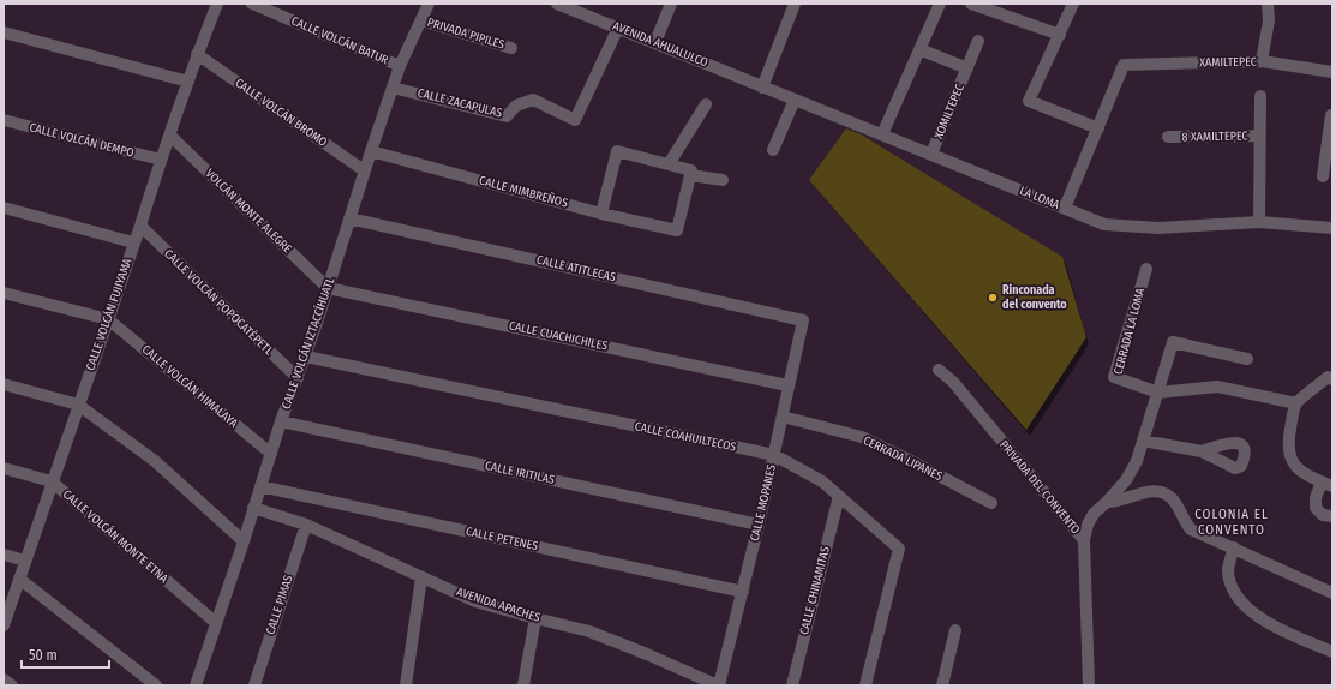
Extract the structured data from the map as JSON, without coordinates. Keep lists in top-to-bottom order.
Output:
{
  "streets": {
    "street": [
      "PRIVADA PIPILES",
      "CALLE VOLCÁN BATUR",
      "AVENIDA AHUALULCO",
      "XAMILTEPEC",
      "CALLE ZACAPULAS",
      "XOMILTEPEC",
      "CALLE VOLCÁN BROMO",
      "8 XAMILTEPEC",
      "CALLE VOLCÁN DEMPO",
      "CALLE MIMBREÑOS",
      "LA LOMA",
      "VOLCÁN MONTE ALEGRE",
      "CALLE ATITLECAS",
      "CALLE VOLCÁN POPOCATÉPETL",
      "CALLE VOLCÁN FUJIYAMA",
      "CERRADA LA LOMA",
      "CALLE CUACHICHILES",
      "CALLE VOLCÁN IZTACCÍHUATL",
      "CALLE VOLCÁN HIMALAYA",
      "CALLE COAHUILTECOS",
      "CERRADA LIPANES",
      "CALLE IRITILAS",
      "PRIVADA DEL CONVENTO",
      "CALLE MOPANES",
      "CALLE VOLCÁN MONTE ETNA",
      "CALLE PETENES",
      "CALLE CHINAMITAS",
      "CALLE PIMAS",
      "AVENIDA APACHES"
    ]
  },
  "crossings": [
    ["PRIVADA PIPILES", "CALLE VOLCÁN IZTACCÍHUATL"],
    ["CALLE VOLCÁN BATUR", "CALLE VOLCÁN IZTACCÍHUATL"],
    ["AVENIDA AHUALULCO", "CALLE ZACAPULAS"],
    ["AVENIDA AHUALULCO", "LA LOMA"],
    ["CALLE ZACAPULAS", "CALLE VOLCÁN IZTACCÍHUATL"],
    ["XOMILTEPEC", "LA LOMA"],
    ["CALLE VOLCÁN BROMO", "CALLE VOLCÁN FUJIYAMA"],
    ["CALLE VOLCÁN BROMO", "CALLE VOLCÁN IZTACCÍHUATL"],
    ["CALLE VOLCÁN DEMPO", "CALLE VOLCÁN FUJIYAMA"],
    ["CALLE MIMBREÑOS", "CALLE VOLCÁN IZTACCÍHUATL"],
    ["VOLCÁN MONTE ALEGRE", "CALLE VOLCÁN FUJIYAMA"],
    ["VOLCÁN MONTE ALEGRE", "CALLE CUACHICHILES"],
    ["VOLCÁN MONTE ALEGRE", "CALLE VOLCÁN IZTACCÍHUATL"],
    ["CALLE ATITLECAS", "CALLE VOLCÁN IZTACCÍHUATL"],
    ["CALLE ATITLECAS", "CALLE MOPANES"],
    ["CALLE VOLCÁN POPOCATÉPETL", "CALLE VOLCÁN FUJIYAMA"],
    ["CALLE VOLCÁN POPOCATÉPETL", "CALLE VOLCÁN IZTACCÍHUATL"],
    ["CALLE VOLCÁN FUJIYAMA", "CALLE VOLCÁN HIMALAYA"],
    ["CALLE VOLCÁN FUJIYAMA", "CALLE VOLCÁN MONTE ETNA"],
    ["CALLE CUACHICHILES", "CALLE VOLCÁN IZTACCÍHUATL"],
    ["CALLE CUACHICHILES", "CALLE MOPANES"],
    ["CALLE VOLCÁN IZTACCÍHUATL", "CALLE VOLCÁN HIMALAYA"],
    ["CALLE VOLCÁN IZTACCÍHUATL", "CALLE COAHUILTECOS"],
    ["CALLE VOLCÁN IZTACCÍHUATL", "CALLE IRITILAS"],
    ["CALLE VOLCÁN IZTACCÍHUATL", "CALLE VOLCÁN MONTE ETNA"],
    ["CALLE VOLCÁN IZTACCÍHUATL", "CALLE PETENES"],
    ["CALLE VOLCÁN IZTACCÍHUATL", "AVENIDA APACHES"],
    ["CALLE COAHUILTECOS", "CALLE MOPANES"],
    ["CALLE COAHUILTECOS", "CALLE CHINAMITAS"],
    ["CERRADA LIPANES", "CALLE MOPANES"],
    ["CALLE IRITILAS", "CALLE MOPANES"],
    ["CALLE MOPANES", "CALLE PETENES"],
    ["CALLE MOPANES", "AVENIDA APACHES"],
    ["CALLE PIMAS", "AVENIDA APACHES"]
  ],
  "districts": ["COLONIA EL CONVENTO"],
  "places": ["Rinconada del convento"],
  "scale_bar": "50 m"
}
